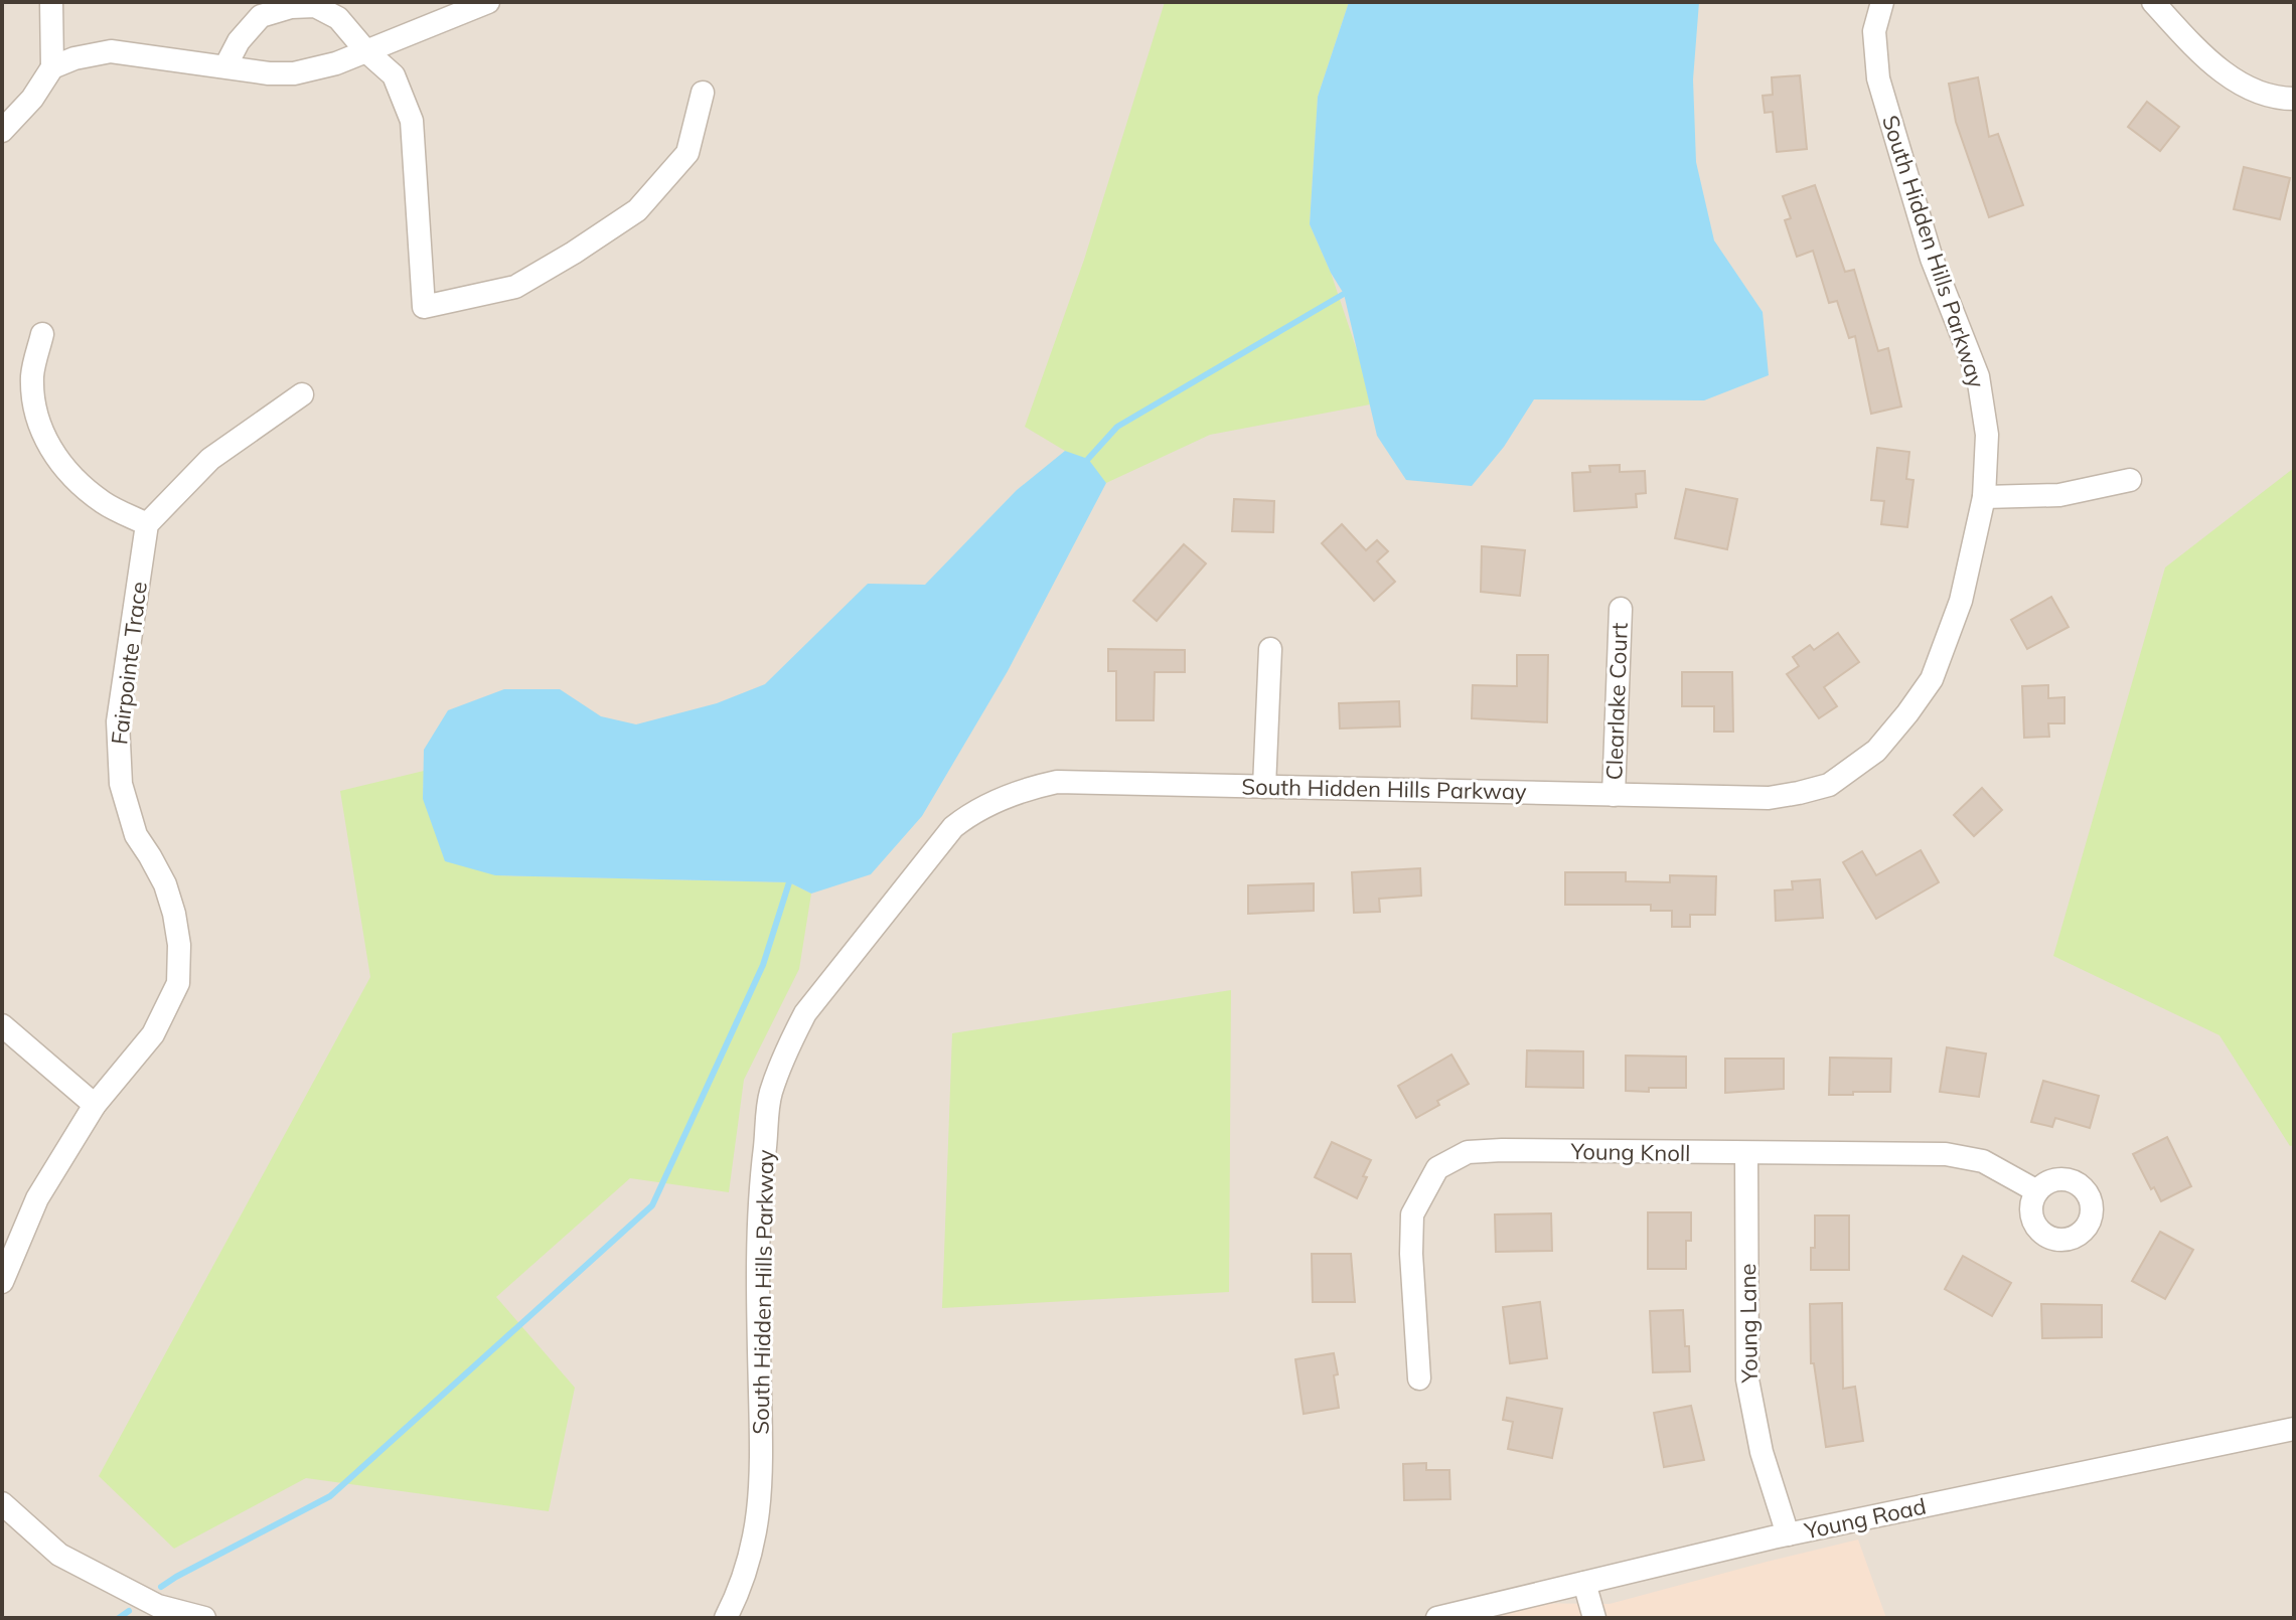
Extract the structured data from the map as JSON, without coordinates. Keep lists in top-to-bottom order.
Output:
{
  "streets": {
    "street": [
      "South Hidden Hills Parkway",
      "Fairpointe Trace",
      "Clearlake Court",
      "Young Knoll",
      "Young Lane",
      "Young Road"
    ]
  },
  "crossings": [
    ["South Hidden Hills Parkway", "Clearlake Court"],
    ["Young Knoll", "Young Lane"],
    ["Young Lane", "Young Road"]
  ]
}
